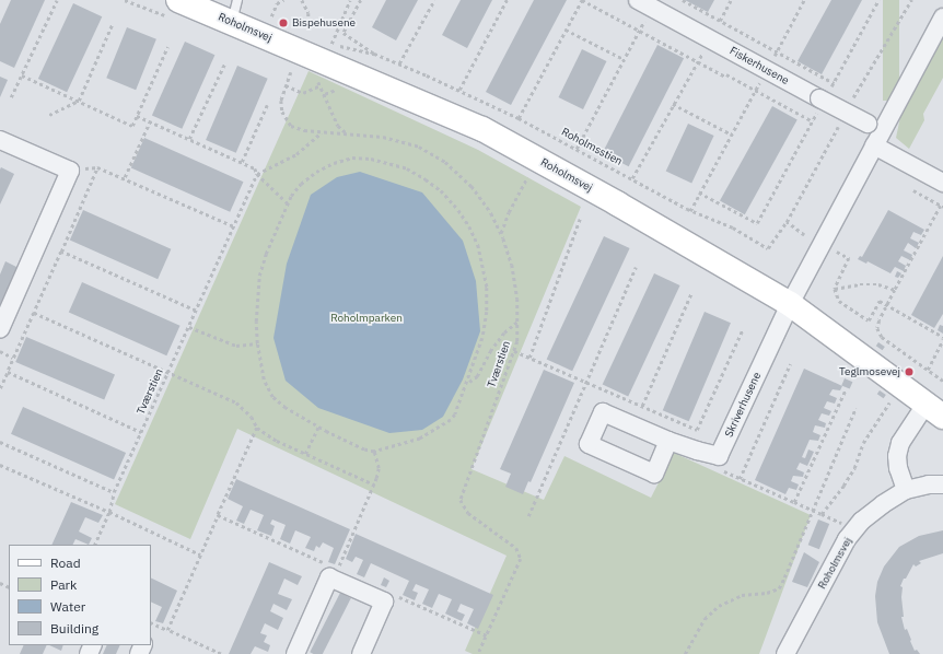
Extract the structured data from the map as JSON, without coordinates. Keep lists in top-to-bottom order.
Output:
{
  "streets": {
    "street": ["Roholmsvej", "Fiskerhusene", "Skriverhusene"],
    "path": ["Roholmsstien", "Tværstien"]
  },
  "crossings": [
    ["Roholmsvej", "Skriverhusene"]
  ],
  "parks": ["Roholmparken"],
  "places": ["Bispehusene", "Teglmosevej"],
  "legend": [
    "Road",
    "Park",
    "Water",
    "Building"
  ]
}
